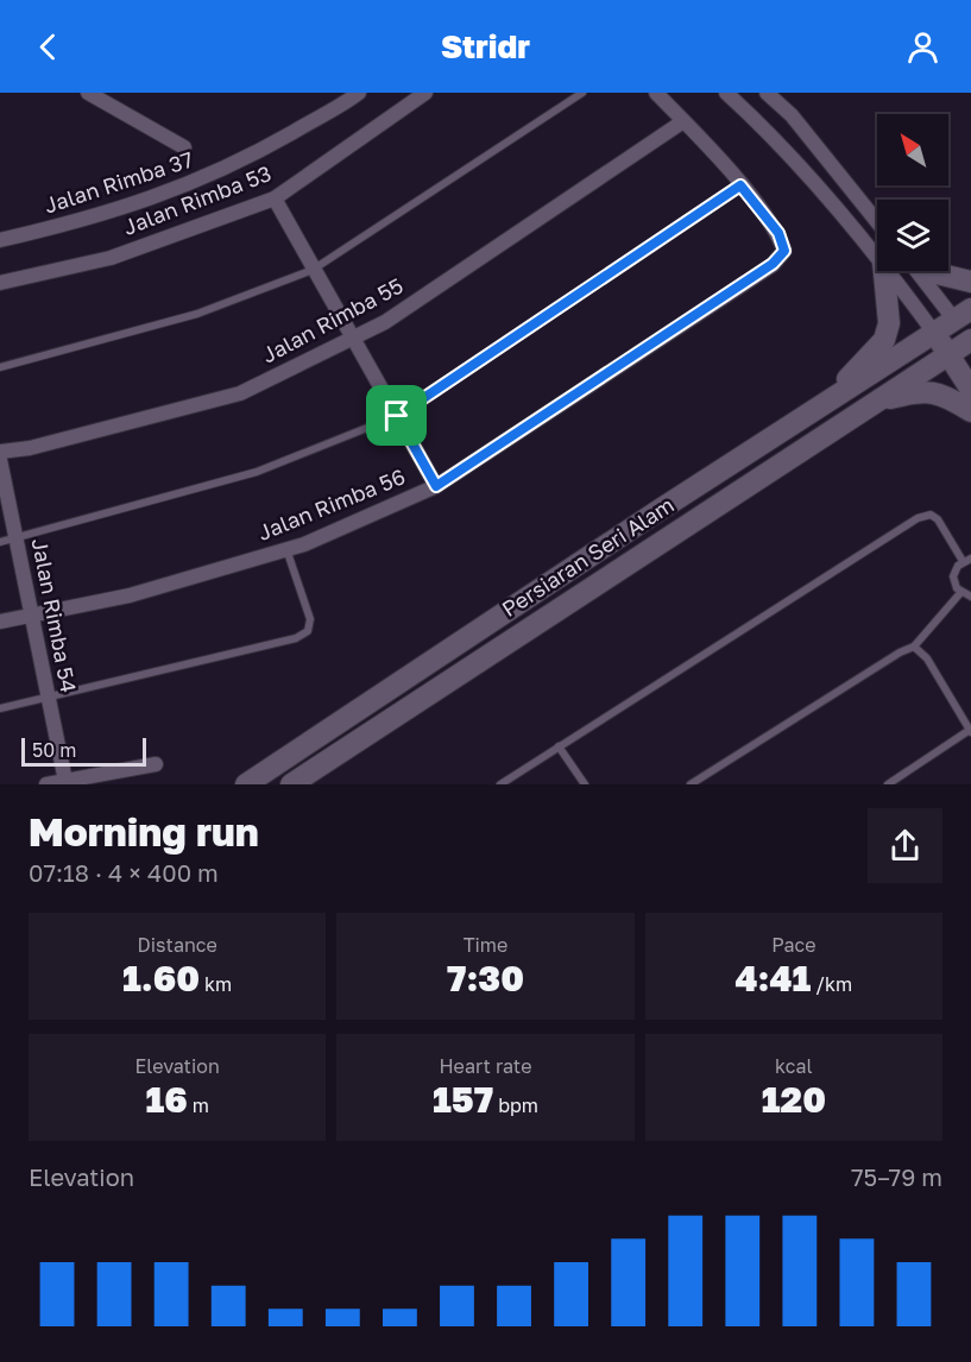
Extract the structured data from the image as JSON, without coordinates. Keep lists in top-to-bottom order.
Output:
{
  "streets": {
    "street": [
      "Jalan Rimba 37",
      "Jalan Rimba 53",
      "Jalan Rimba 55",
      "Jalan Rimba 56",
      "Persiaran Seri Alam",
      "Jalan Rimba 54"
    ]
  },
  "crossings": [
    ["Jalan Rimba 56", "Jalan Rimba 54"]
  ],
  "scale_bar": "50 m",
  "north": "top left",
  "page": {
    "header": "Stridr",
    "scale": "50 m",
    "heading": ["Morning run", "07:18 · 4 × 400 m"],
    "stats": [
      ["Distance", "1.60 km"],
      ["Time", "7:30"],
      ["Pace", "4:41 /km"],
      ["Elevation", "16 m"],
      ["Heart rate", "157 bpm"],
      ["kcal", "120"]
    ],
    "chart": ["Elevation", "75–79 m"]
  }
}
